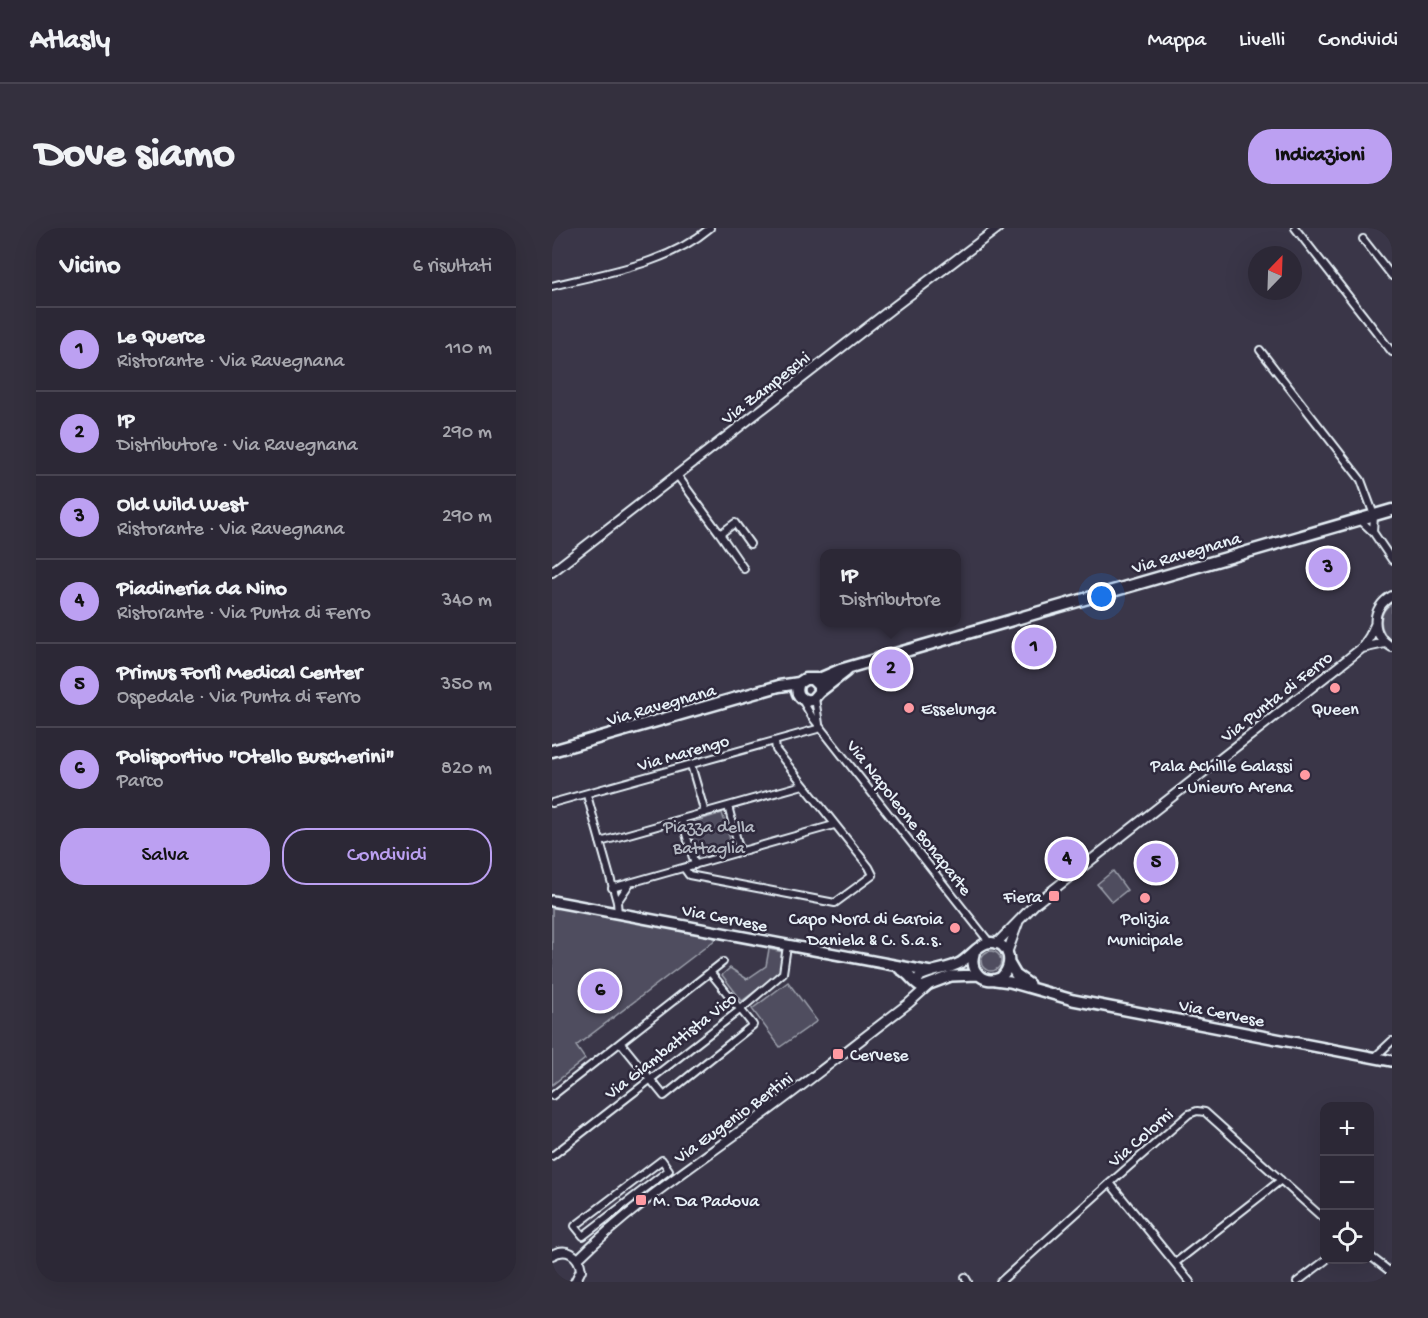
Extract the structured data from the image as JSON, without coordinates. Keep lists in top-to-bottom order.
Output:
{
  "streets": {
    "main road": ["Via Ravegnana", "Via Cervese"],
    "street": [
      "Via Zampeschi",
      "Via Punta di Ferro",
      "Via Marengo",
      "Via Napoleone Bonaparte",
      "Via Giambattista Vico",
      "Via Eugenio Bertini",
      "Via Colorni"
    ]
  },
  "crossings": [
    ["Via Ravegnana", "Via Napoleone Bonaparte"],
    ["Via Punta di Ferro", "Via Napoleone Bonaparte"],
    ["Via Punta di Ferro", "Via Cervese"],
    ["Via Marengo", "Via Napoleone Bonaparte"],
    ["Via Napoleone Bonaparte", "Via Cervese"],
    ["Via Cervese", "Via Giambattista Vico"],
    ["Via Cervese", "Via Eugenio Bertini"]
  ],
  "parks": ["Piazza della Battaglia"],
  "places": {
    "other": [
      "Queen",
      "Esselunga",
      "Pala Achille Galassi - Unieuro Arena",
      "Polizia Municipale",
      "Capo Nord di Garoia Daniela & C. S.a.s."
    ],
    "transit": ["Fiera", "Cervese", "M. Da Padova"]
  },
  "north": "top right",
  "page": {
    "header": "Atlasly",
    "nav": ["Mappa", "Livelli", "Condividi"],
    "buttons": [
      "Indicazioni",
      ["Salva", "Condividi"]
    ],
    "title": "Dove siamo",
    "heading": ["Vicino", "6 risultati"],
    "list": [
      {
        "mark": "1",
        "name": "Le Querce",
        "note": "Ristorante · Via Ravegnana",
        "value": "110 m"
      },
      {
        "mark": "2",
        "name": "IP",
        "note": "Distributore · Via Ravegnana",
        "value": "290 m"
      },
      {
        "mark": "3",
        "name": "Old Wild West",
        "note": "Ristorante · Via Ravegnana",
        "value": "290 m"
      },
      {
        "mark": "4",
        "name": "Piadineria da Nino",
        "note": "Ristorante · Via Punta di Ferro",
        "value": "340 m"
      },
      {
        "mark": "5",
        "name": "Primus Forlì Medical Center",
        "note": "Ospedale · Via Punta di Ferro",
        "value": "350 m"
      },
      {
        "mark": "6",
        "name": "Polisportivo \"Otello Buscherini\"",
        "note": "Parco",
        "value": "820 m"
      }
    ],
    "pins": [
      "3",
      "1",
      "2",
      "4",
      "5",
      "6"
    ],
    "popup": ["IP", "Distributore"],
    "map_buttons": ["+", "−"]
  }
}
